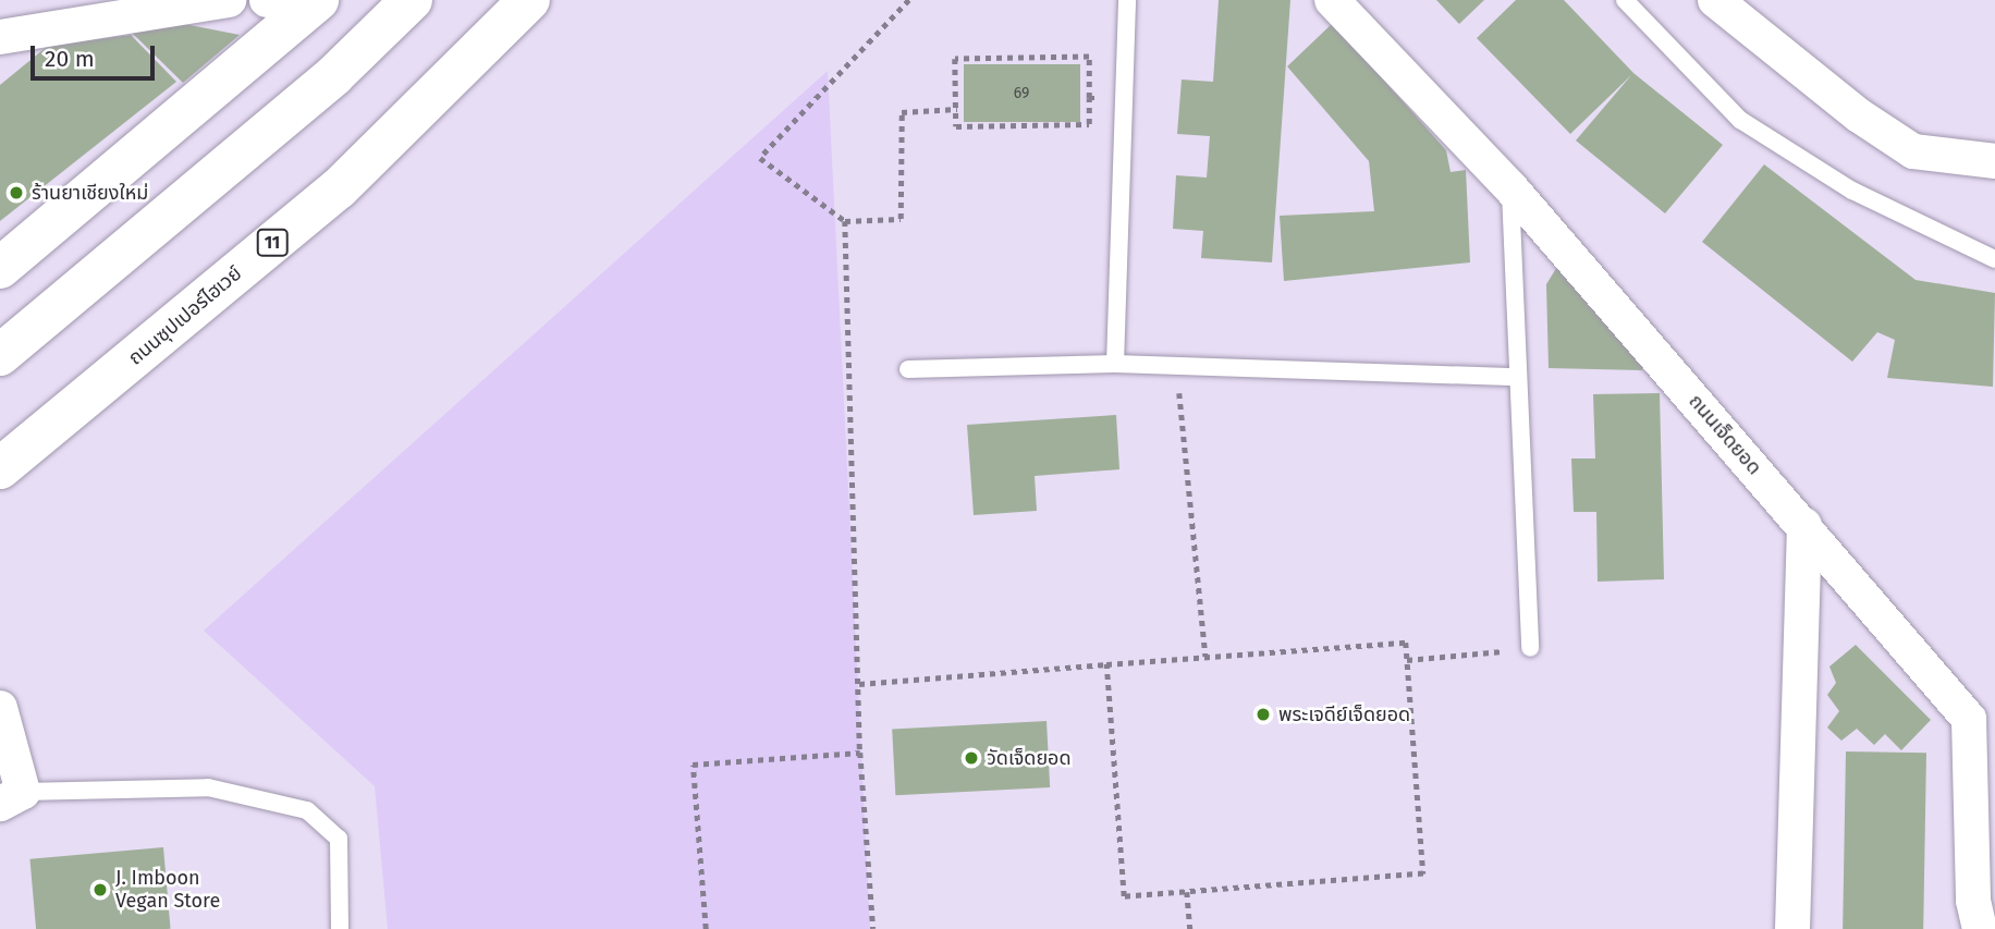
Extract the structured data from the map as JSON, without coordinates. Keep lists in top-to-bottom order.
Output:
{
  "streets": {
    "main road": ["11", "ถนนซุปเปอร์ไฮเวย์"],
    "street": ["ถนนเจ็ดยอด"]
  },
  "places": [
    "ร้านยาเชียงใหม่",
    "พระเจดีย์เจ็ดยอด",
    "วัดเจ็ดยอด",
    "J. Imboon Vegan Store"
  ],
  "house_numbers": ["69"],
  "scale_bar": "20 m"
}
